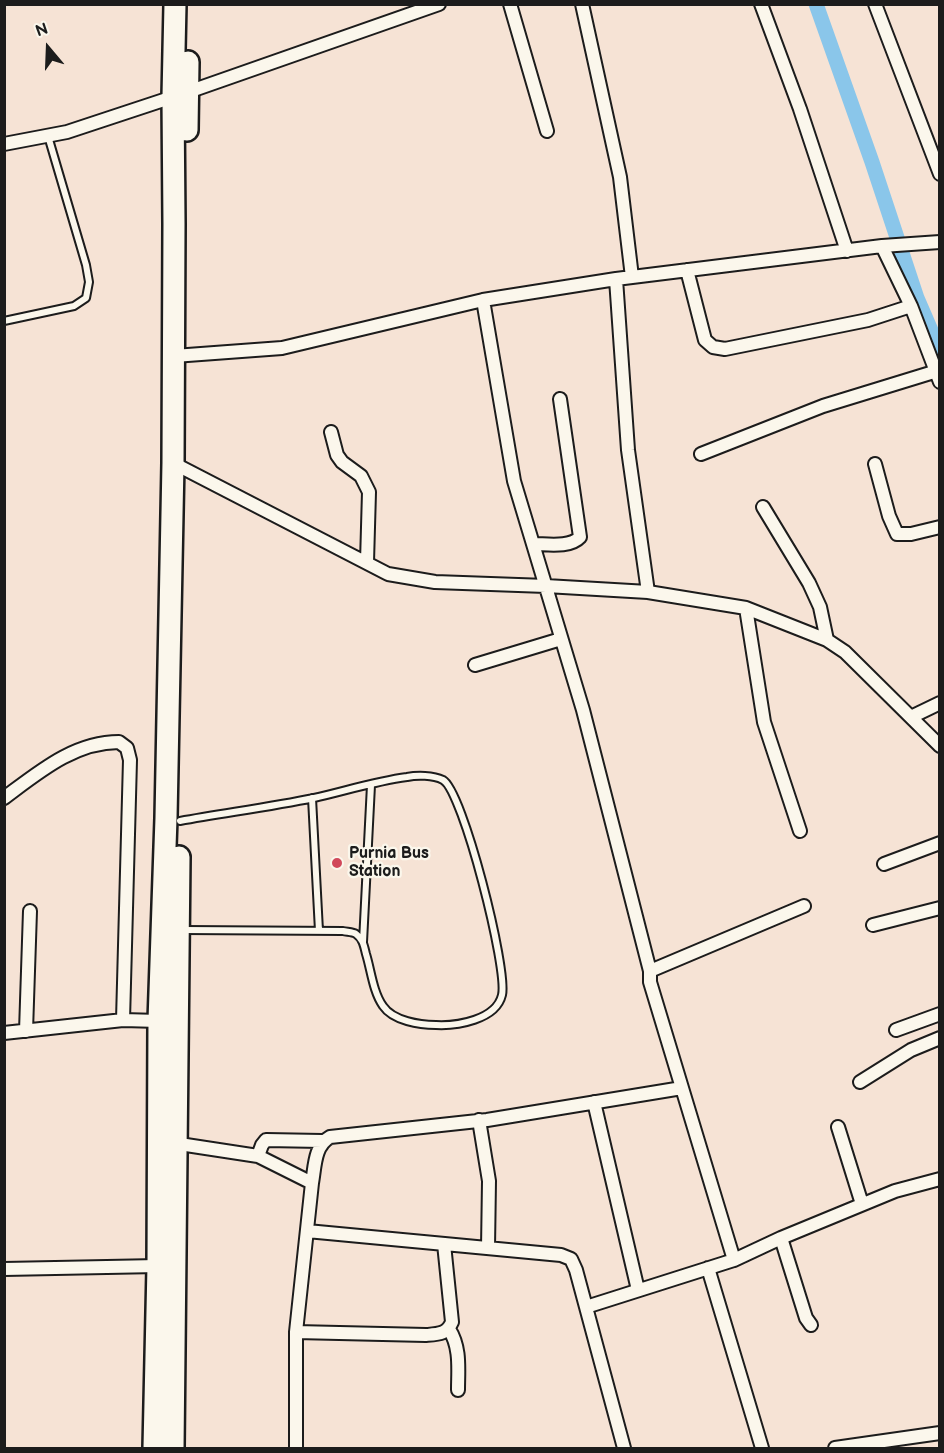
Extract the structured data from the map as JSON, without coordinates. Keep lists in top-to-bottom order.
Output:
{
  "places": ["Purnia Bus Station"],
  "north": "top"
}
